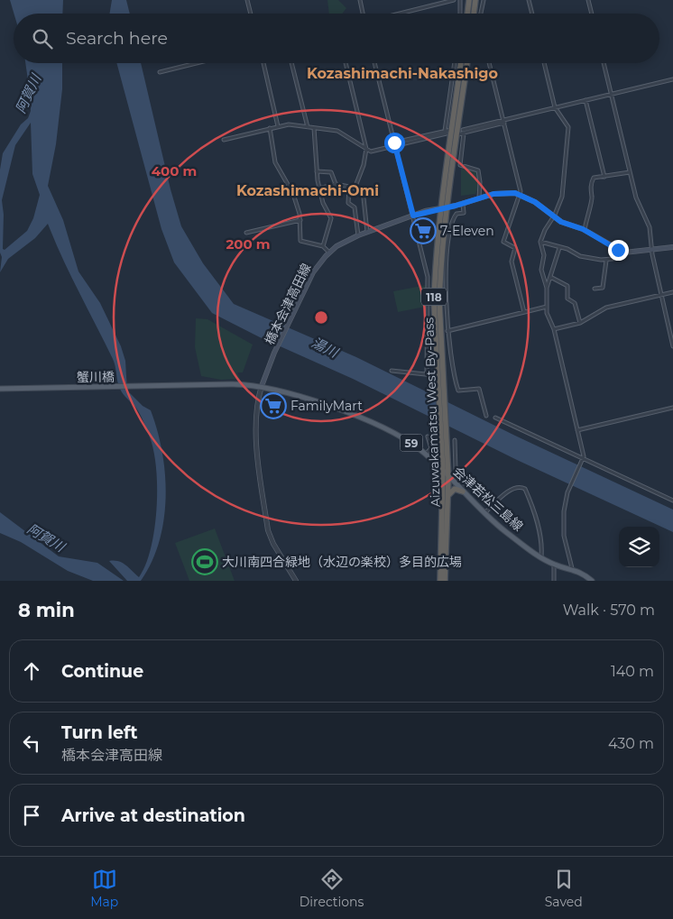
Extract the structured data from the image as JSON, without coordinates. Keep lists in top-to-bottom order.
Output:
{
  "streets": {
    "highway": ["118", "Aizuwakamatsu West By-Pass"],
    "main road": [
      "橋本会津高田線",
      "蟹川橋",
      "59",
      "会津若松三島線"
    ]
  },
  "crossings": [
    ["橋本会津高田線", "Aizuwakamatsu West By-Pass"],
    ["橋本会津高田線", "会津若松三島線"],
    ["蟹川橋", "会津若松三島線"],
    ["Aizuwakamatsu West By-Pass", "会津若松三島線"]
  ],
  "districts": ["Kozashimachi-Nakashigo", "Kozashimachi-Omi"],
  "water": ["阿賀川", "湯川"],
  "places": {
    "supermarket": ["7-Eleven", "FamilyMart"],
    "sports": ["大川南四合緑地（水辺の楽校）多目的広場"]
  },
  "page": {
    "search": "Search here",
    "heading": ["8 min", "Walk · 570 m"],
    "list": [
      ["Continue", "140 m"],
      ["Turn left", "橋本会津高田線", "430 m"],
      "Arrive at destination"
    ],
    "nav": ["Map", "Directions", "Saved"]
  },
  "rings": ["400 m", "200 m"]
}
